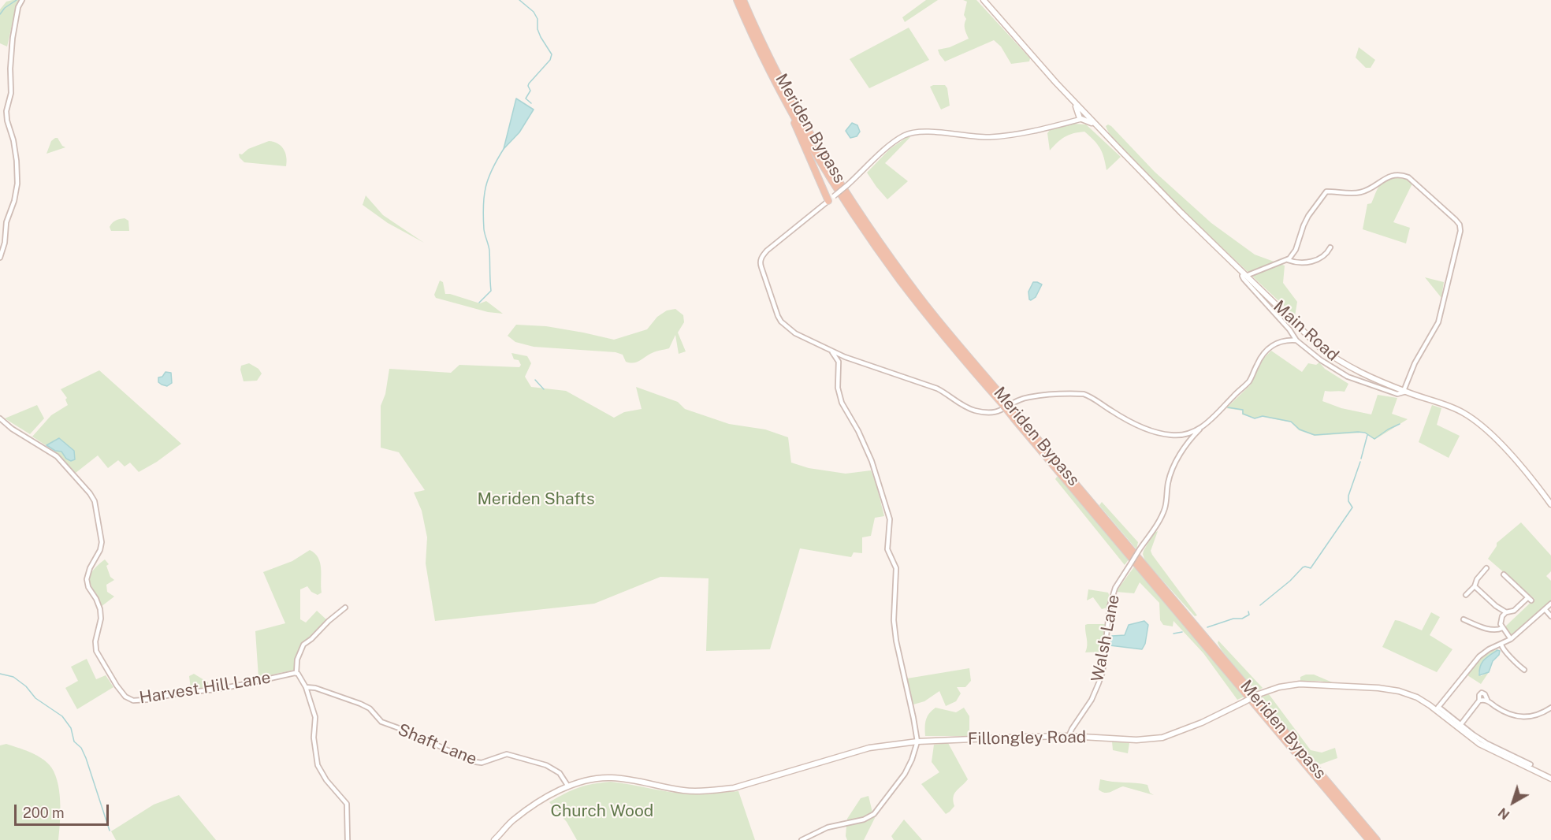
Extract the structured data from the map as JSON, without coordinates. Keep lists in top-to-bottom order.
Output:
{
  "streets": {
    "highway": ["Meriden Bypass"],
    "main road": ["Main Road", "Fillongley Road"],
    "street": ["Walsh Lane", "Harvest Hill Lane", "Shaft Lane"]
  },
  "crossings": [
    ["Walsh Lane", "Fillongley Road"],
    ["Fillongley Road", "Shaft Lane"]
  ],
  "parks": ["Meriden Shafts", "Church Wood"],
  "scale_bar": "200 m",
  "north": "bottom left"
}
